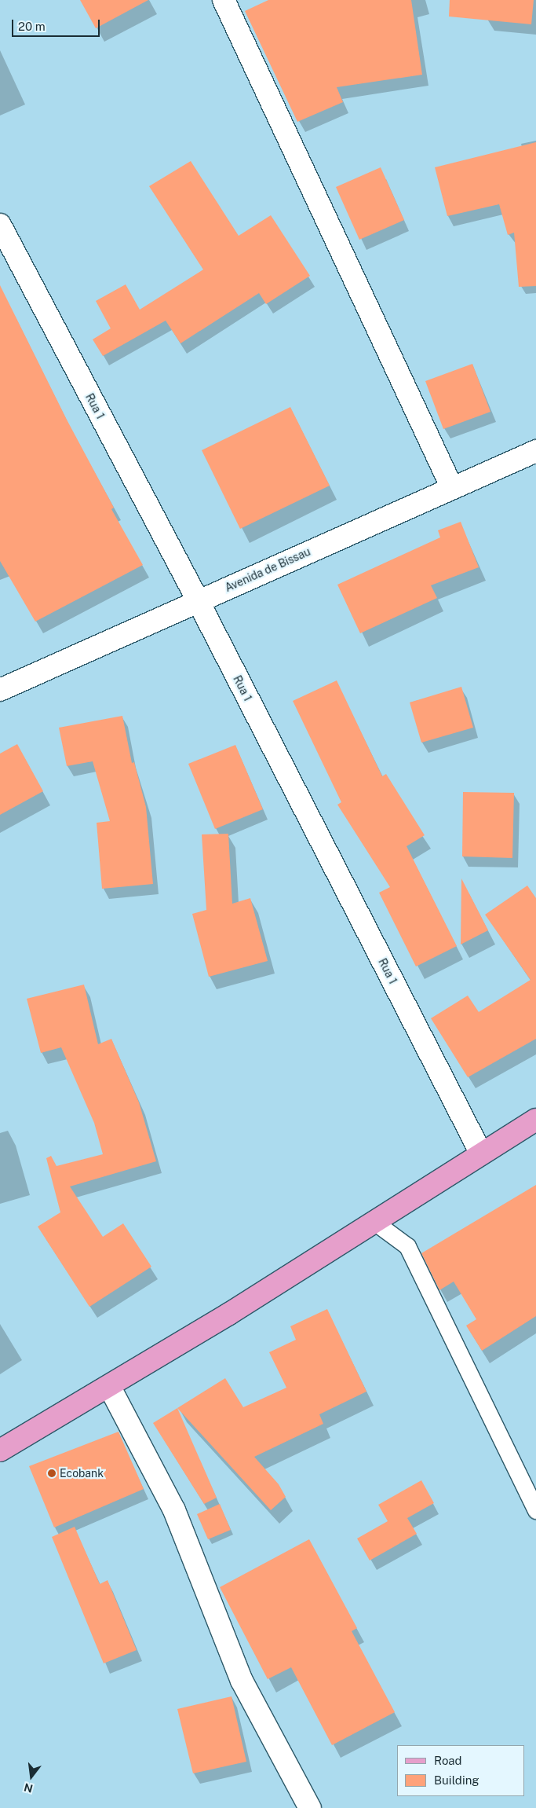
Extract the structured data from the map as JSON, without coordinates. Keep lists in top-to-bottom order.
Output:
{
  "streets": {
    "street": ["Rua 1", "Avenida de Bissau"]
  },
  "crossings": [
    ["Rua 1", "Avenida de Bissau"]
  ],
  "places": ["Ecobank"],
  "legend": ["Road", "Building"],
  "scale_bar": "20 m",
  "north": "bottom"
}
